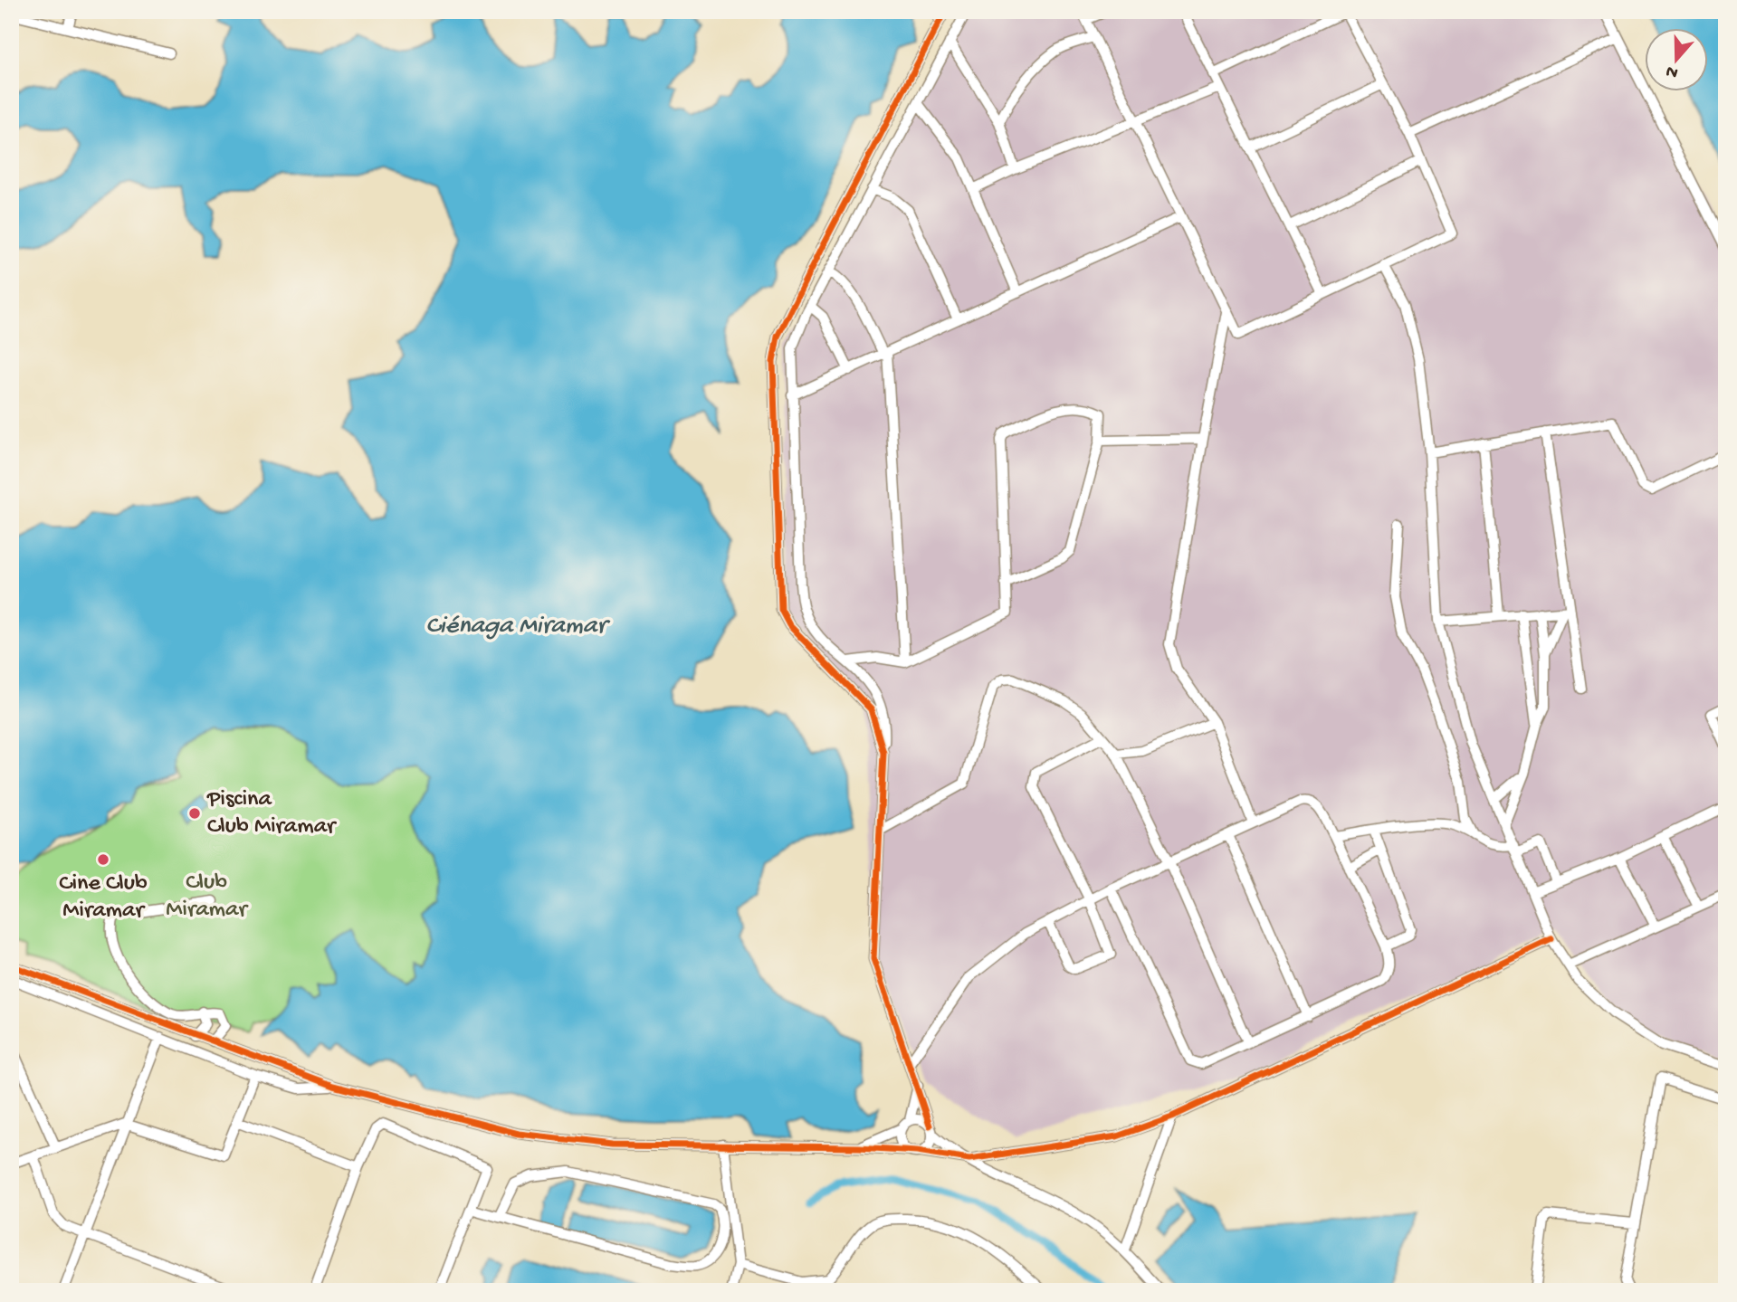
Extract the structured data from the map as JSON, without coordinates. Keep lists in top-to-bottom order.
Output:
{
  "water": ["Ciénaga Miramar"],
  "parks": ["Club Miramar"],
  "places": ["Piscina Club Miramar", "Cine Club Miramar"],
  "north": "bottom"
}
